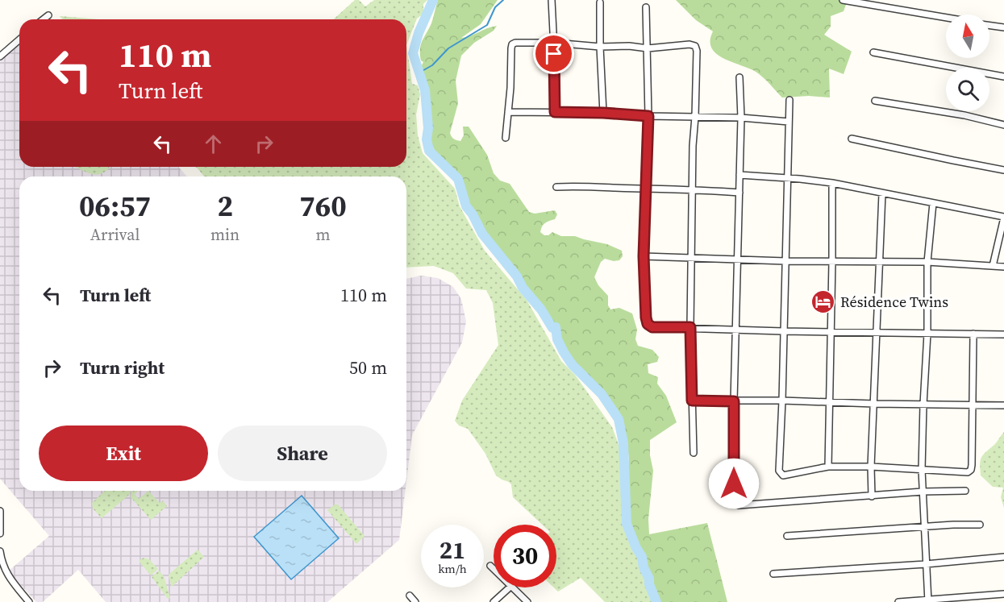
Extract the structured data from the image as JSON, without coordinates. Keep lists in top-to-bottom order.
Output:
{
  "places": {
    "hotel": ["Résidence Twins"]
  },
  "north": "top",
  "page": {
    "turn": ["110 m", "Turn left"],
    "eta": [
      "06:57",
      "Arrival",
      "2",
      "min",
      "760",
      "m"
    ],
    "list": [
      {
        "name": "Turn left",
        "value": "110 m"
      },
      {
        "name": "Turn right",
        "value": "50 m"
      }
    ],
    "buttons": ["Exit", "Share"],
    "speed": "21 km/h",
    "limit": "30"
  }
}
